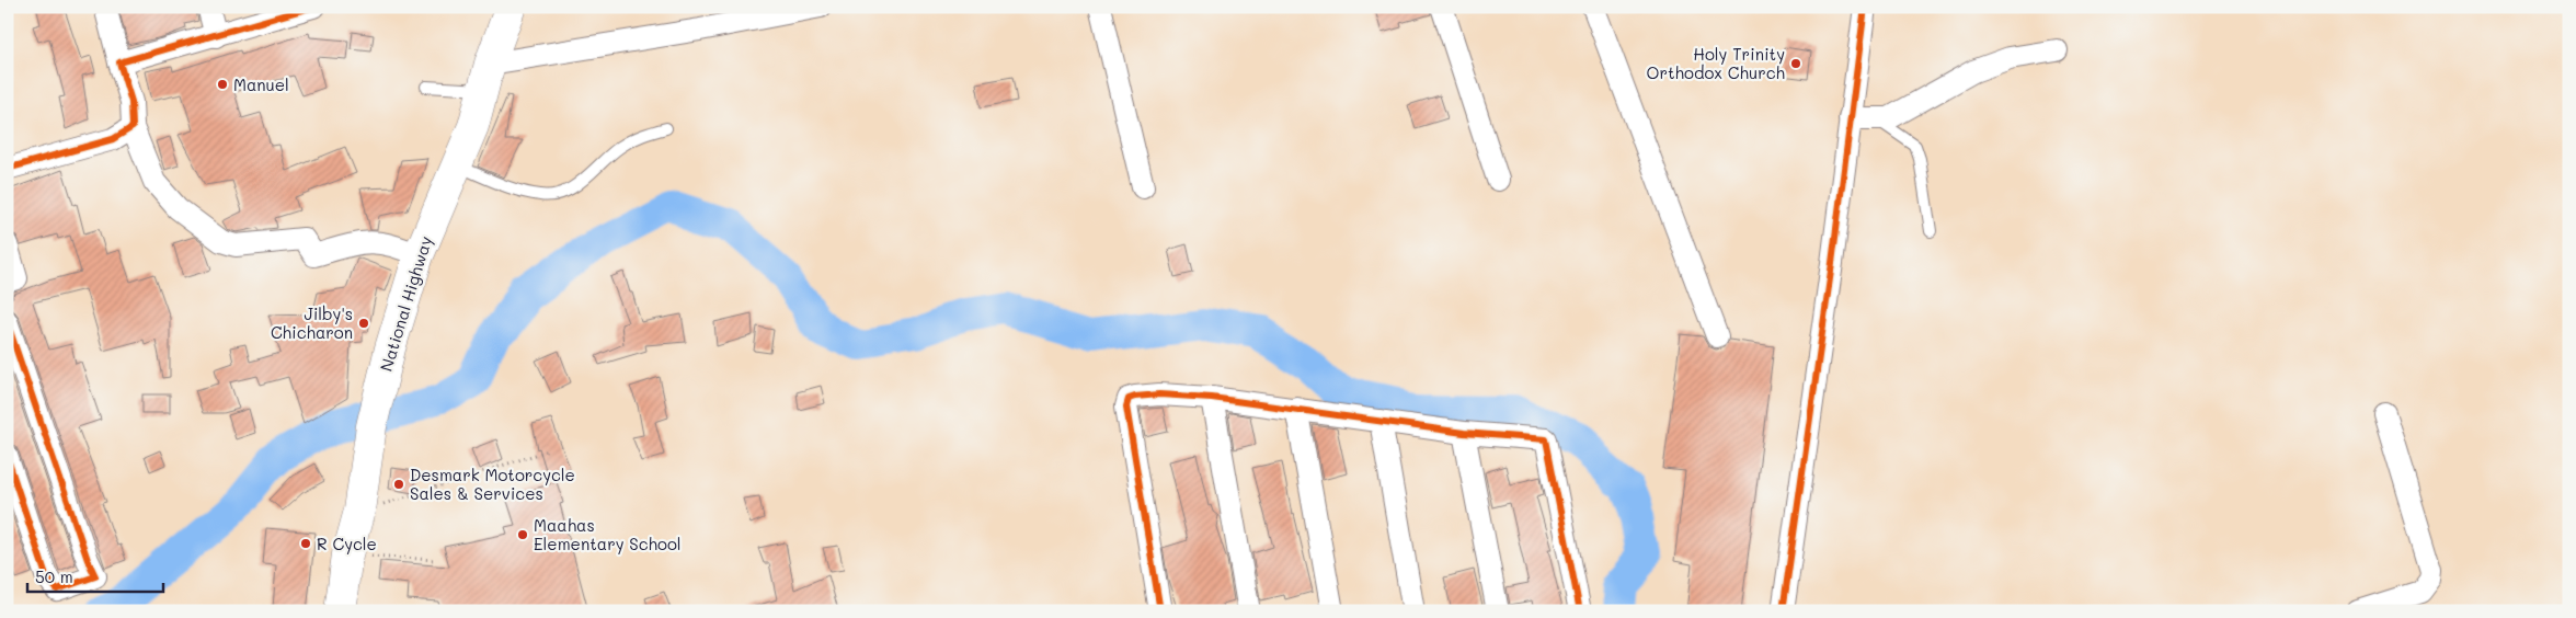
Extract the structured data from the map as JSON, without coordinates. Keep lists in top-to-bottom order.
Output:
{
  "streets": {
    "main road": ["National Highway"]
  },
  "places": [
    "Holy Trinity Orthodox Church",
    "Manuel",
    "Jilby's Chicharon",
    "Desmark Motorcycle Sales & Services",
    "Maahas Elementary School",
    "R Cycle"
  ],
  "scale_bar": "50 m"
}
